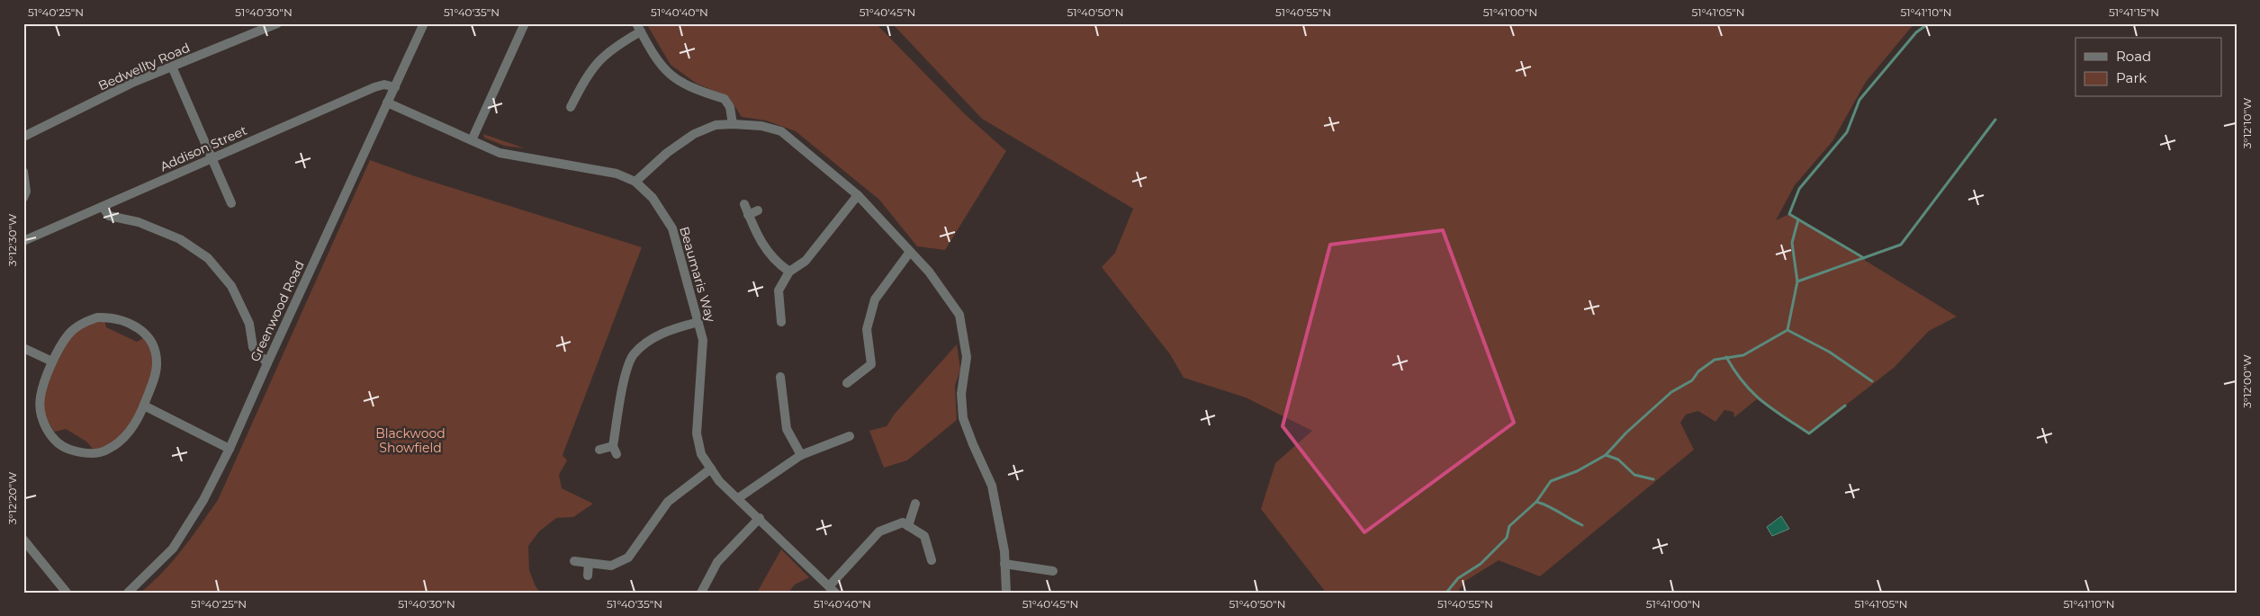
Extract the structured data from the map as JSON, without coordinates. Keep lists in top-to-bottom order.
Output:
{
  "streets": {
    "street": [
      "Bedwellty Road",
      "Addison Street",
      "Beaumaris Way",
      "Greenwood Road"
    ]
  },
  "crossings": [
    ["Addison Street", "Greenwood Road"],
    ["Beaumaris Way", "Greenwood Road"]
  ],
  "parks": ["Blackwood Showfield"],
  "legend": ["Road", "Park"],
  "coordinates": [
    "51°40'25\"N",
    "51°40'30\"N",
    "51°40'35\"N",
    "51°40'40\"N",
    "51°40'45\"N",
    "51°40'50\"N",
    "51°40'55\"N",
    "51°41'00\"N",
    "51°41'05\"N",
    "51°41'10\"N",
    "51°41'15\"N",
    "3°12'10\"W",
    "3°12'30\"W",
    "3°12'00\"W",
    "3°12'20\"W"
  ]
}
